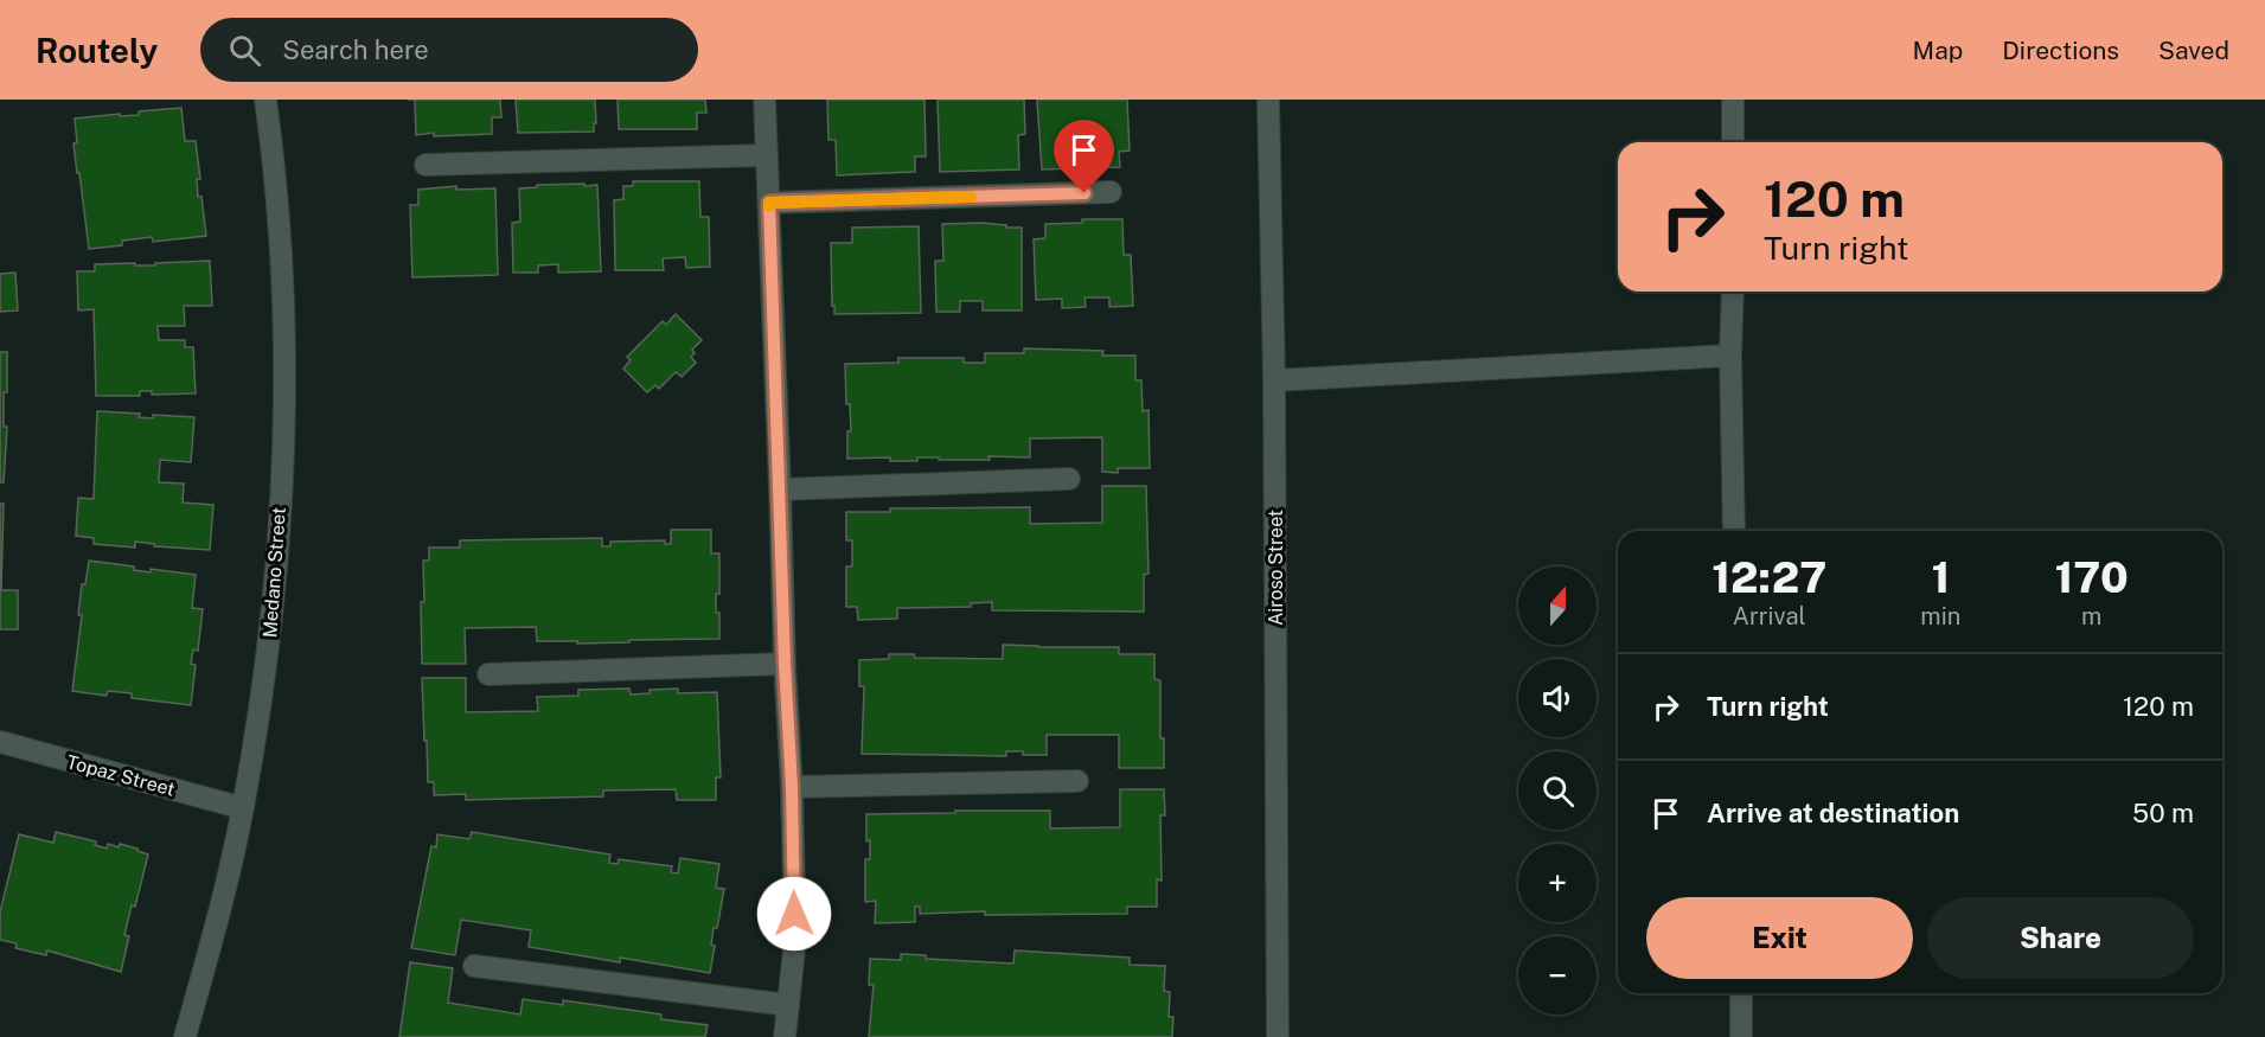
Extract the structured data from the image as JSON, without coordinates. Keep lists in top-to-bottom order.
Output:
{
  "streets": {
    "street": ["Airoso Street", "Medano Street", "Topaz Street"]
  },
  "crossings": [
    ["Medano Street", "Topaz Street"]
  ],
  "north": "top",
  "page": {
    "header": "Routely",
    "search": "Search here",
    "nav": ["Map", "Directions", "Saved"],
    "turn": ["120 m", "Turn right"],
    "eta": [
      "12:27",
      "Arrival",
      "1",
      "min",
      "170",
      "m"
    ],
    "map_buttons": ["+", "−"],
    "list": [
      {
        "name": "Turn right",
        "value": "120 m"
      },
      {
        "name": "Arrive at destination",
        "value": "50 m"
      }
    ],
    "buttons": ["Exit", "Share"]
  }
}
